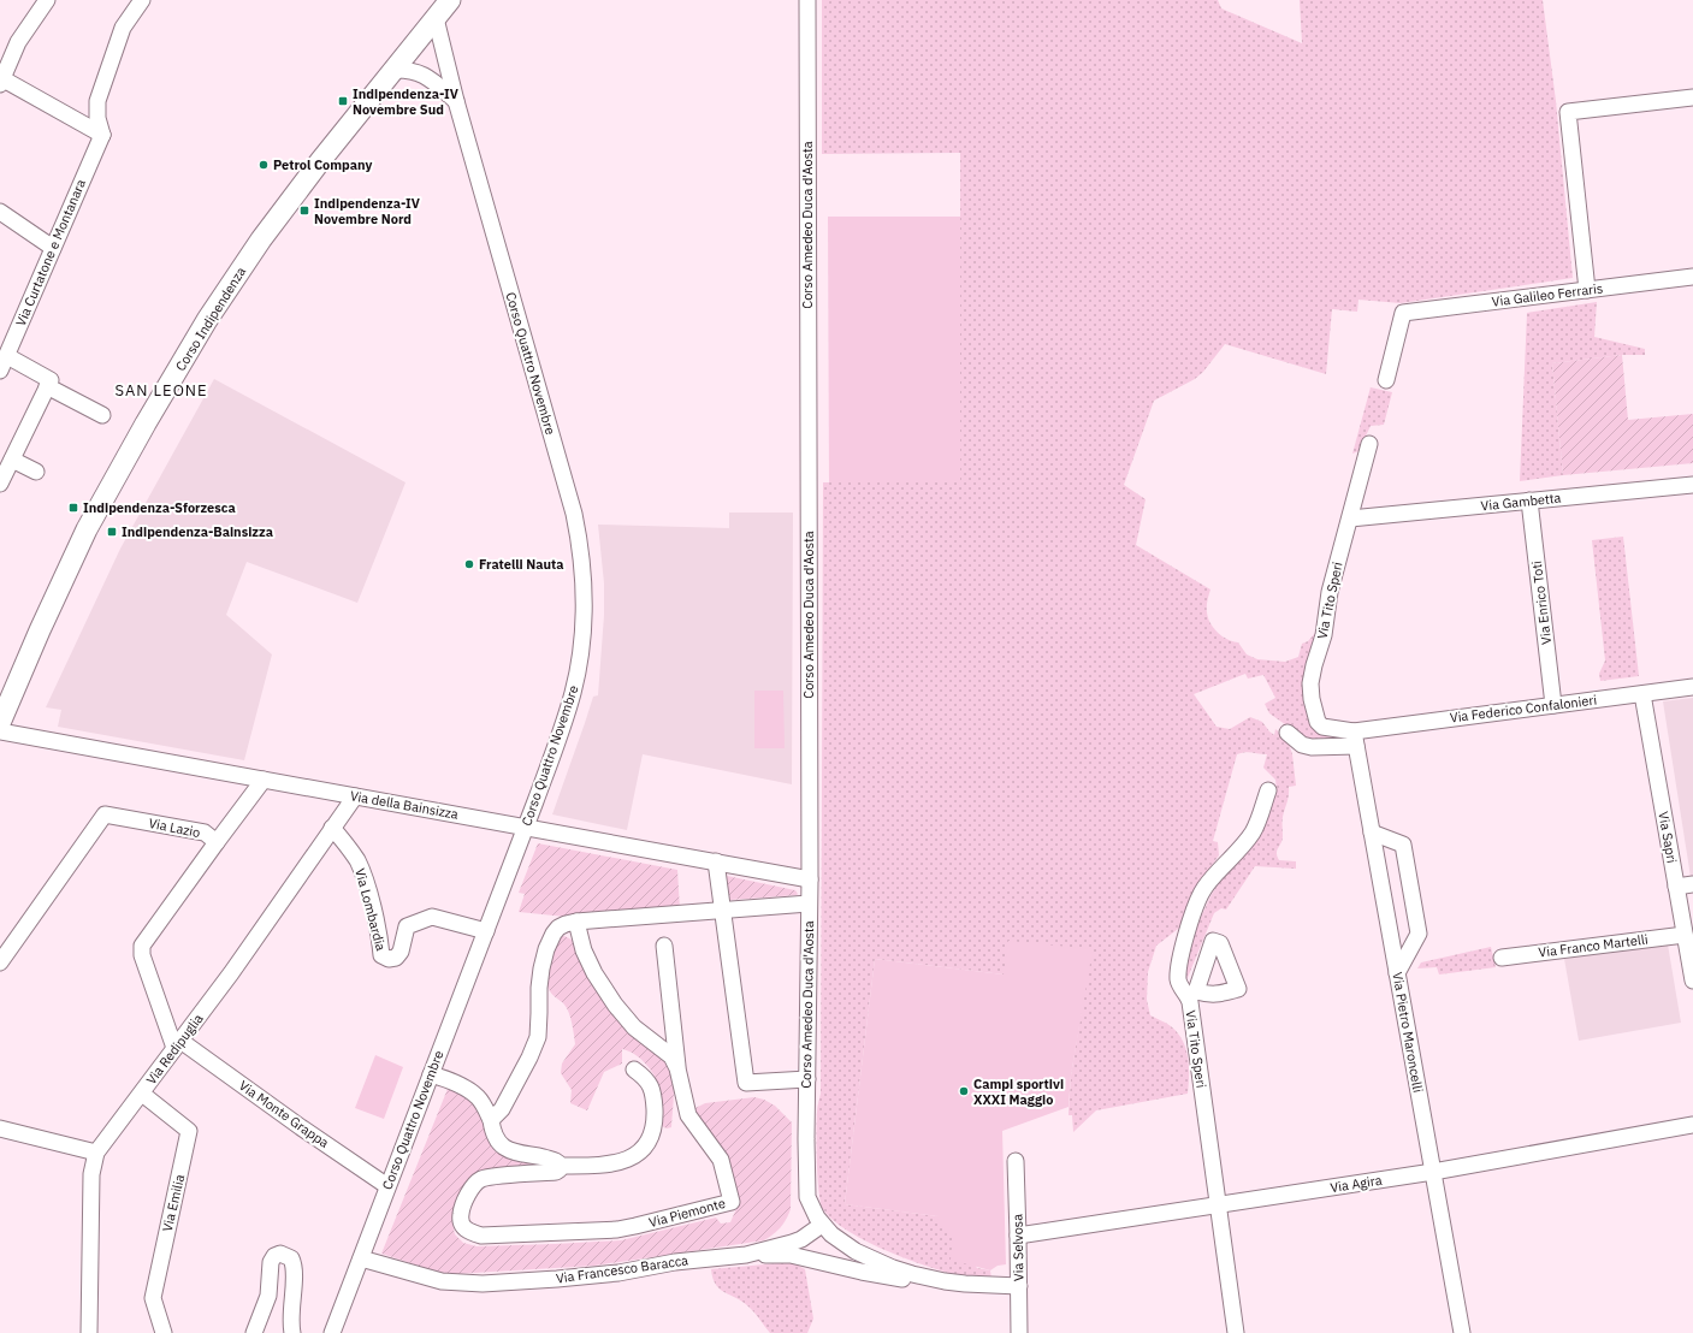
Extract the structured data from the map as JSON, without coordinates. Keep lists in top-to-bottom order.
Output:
{
  "streets": {
    "main road": ["Corso Indipendenza"],
    "street": [
      "Corso Amedeo Duca d'Aosta",
      "Via Curtatone e Montanara",
      "Via Galileo Ferraris",
      "Corso Quattro Novembre",
      "Via Gambetta",
      "Via Tito Speri",
      "Via Enrico Toti",
      "Via Federico Confalonieri",
      "Via della Bainsizza",
      "Via Lazio",
      "Via Sapri",
      "Via Lombardia",
      "Via Franco Martelli",
      "Via Pietro Maroncelli",
      "Via Redipuglia",
      "Via Monte Grappa",
      "Via Agira",
      "Via Emilia",
      "Via Piemonte",
      "Via Selvosa",
      "Via Francesco Baracca"
    ]
  },
  "crossings": [
    ["Corso Amedeo Duca d'Aosta", "Via della Bainsizza"],
    ["Corso Amedeo Duca d'Aosta", "Via Francesco Baracca"],
    ["Corso Indipendenza", "Corso Quattro Novembre"],
    ["Corso Quattro Novembre", "Via della Bainsizza"],
    ["Corso Quattro Novembre", "Via Lombardia"],
    ["Corso Quattro Novembre", "Via Monte Grappa"],
    ["Corso Quattro Novembre", "Via Francesco Baracca"],
    ["Via Gambetta", "Via Tito Speri"],
    ["Via Gambetta", "Via Enrico Toti"],
    ["Via Tito Speri", "Via Federico Confalonieri"],
    ["Via Tito Speri", "Via Pietro Maroncelli"],
    ["Via Tito Speri", "Via Agira"],
    ["Via Enrico Toti", "Via Federico Confalonieri"],
    ["Via Federico Confalonieri", "Via Sapri"],
    ["Via Federico Confalonieri", "Via Pietro Maroncelli"],
    ["Via della Bainsizza", "Via Redipuglia"],
    ["Via Lazio", "Via Redipuglia"],
    ["Via Lazio", "Via Monte Grappa"],
    ["Via Sapri", "Via Franco Martelli"],
    ["Via Lombardia", "Via Redipuglia"],
    ["Via Pietro Maroncelli", "Via Agira"],
    ["Via Redipuglia", "Via Monte Grappa"],
    ["Via Redipuglia", "Via Emilia"],
    ["Via Agira", "Via Selvosa"]
  ],
  "districts": ["SAN LEONE"],
  "places": {
    "transit": [
      "Indipendenza-IV Novembre Sud",
      "Indipendenza-IV Novembre Nord",
      "Indipendenza-Sforzesca",
      "Indipendenza-Bainsizza"
    ],
    "other": ["Petrol Company", "Fratelli Nauta", "Campi sportivi XXXI Maggio"]
  }
}
